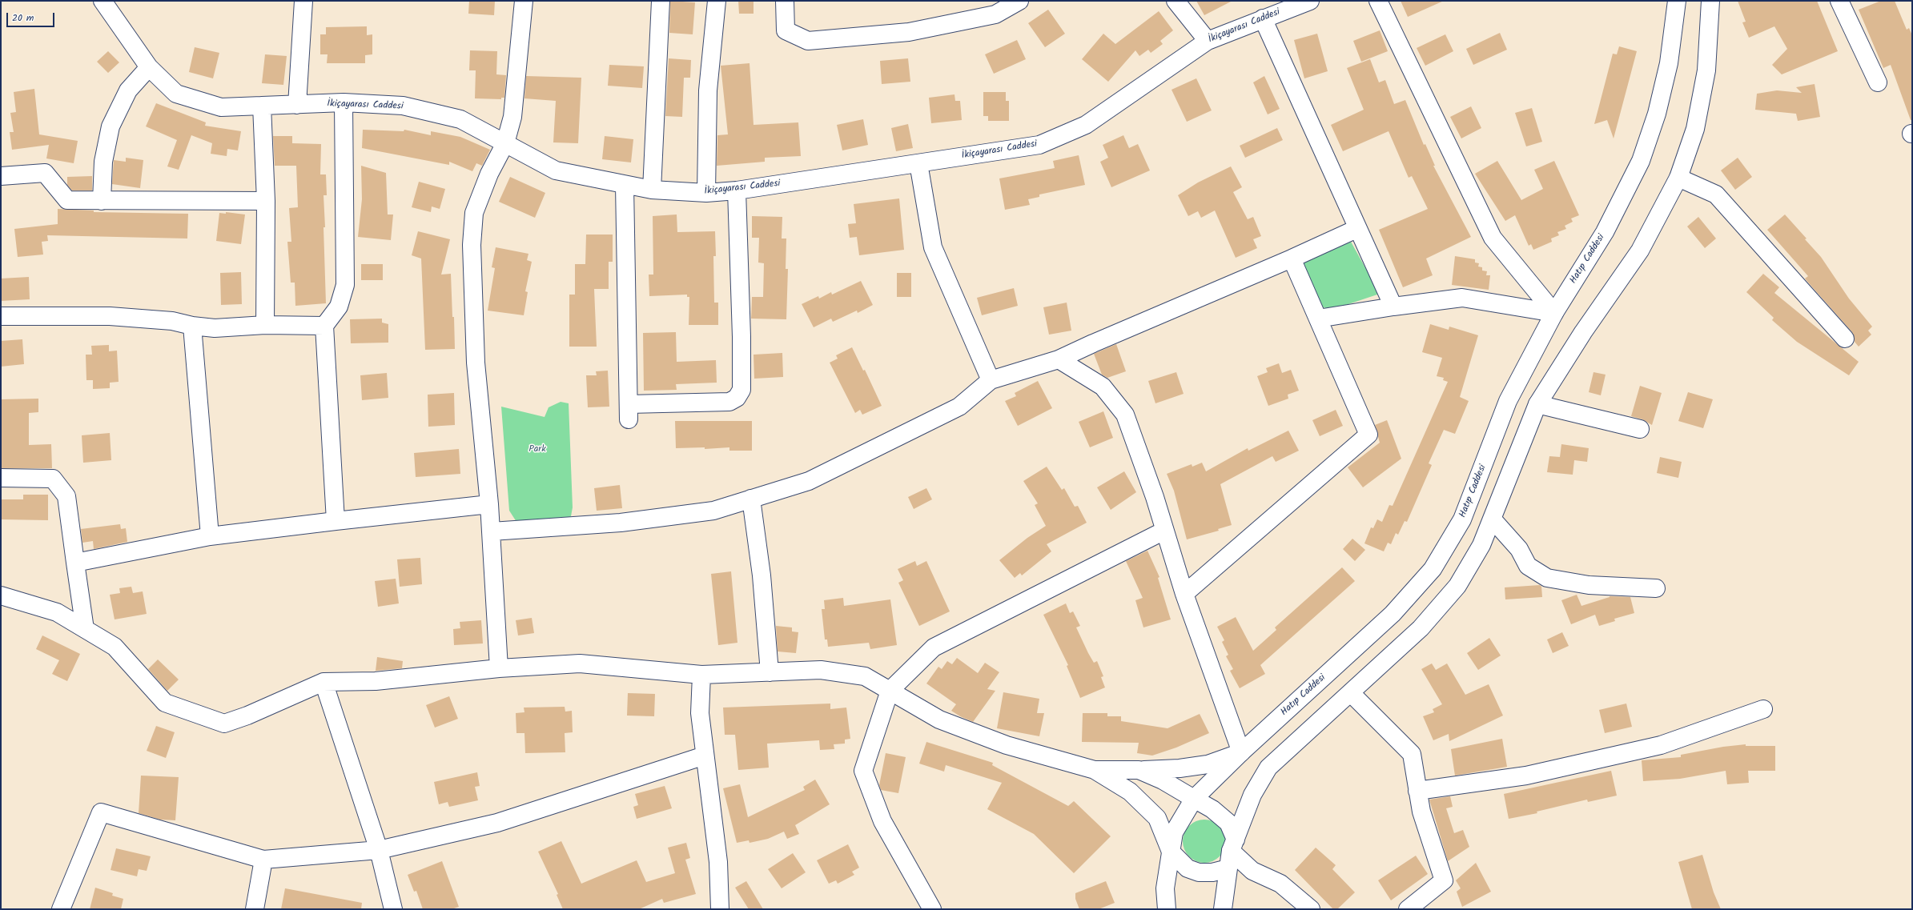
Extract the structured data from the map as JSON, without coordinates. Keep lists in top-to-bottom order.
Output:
{
  "streets": {
    "street": ["İkiçayarası Caddesi", "Hatıp Caddesi"]
  },
  "parks": ["Park"],
  "scale_bar": "20 m"
}
